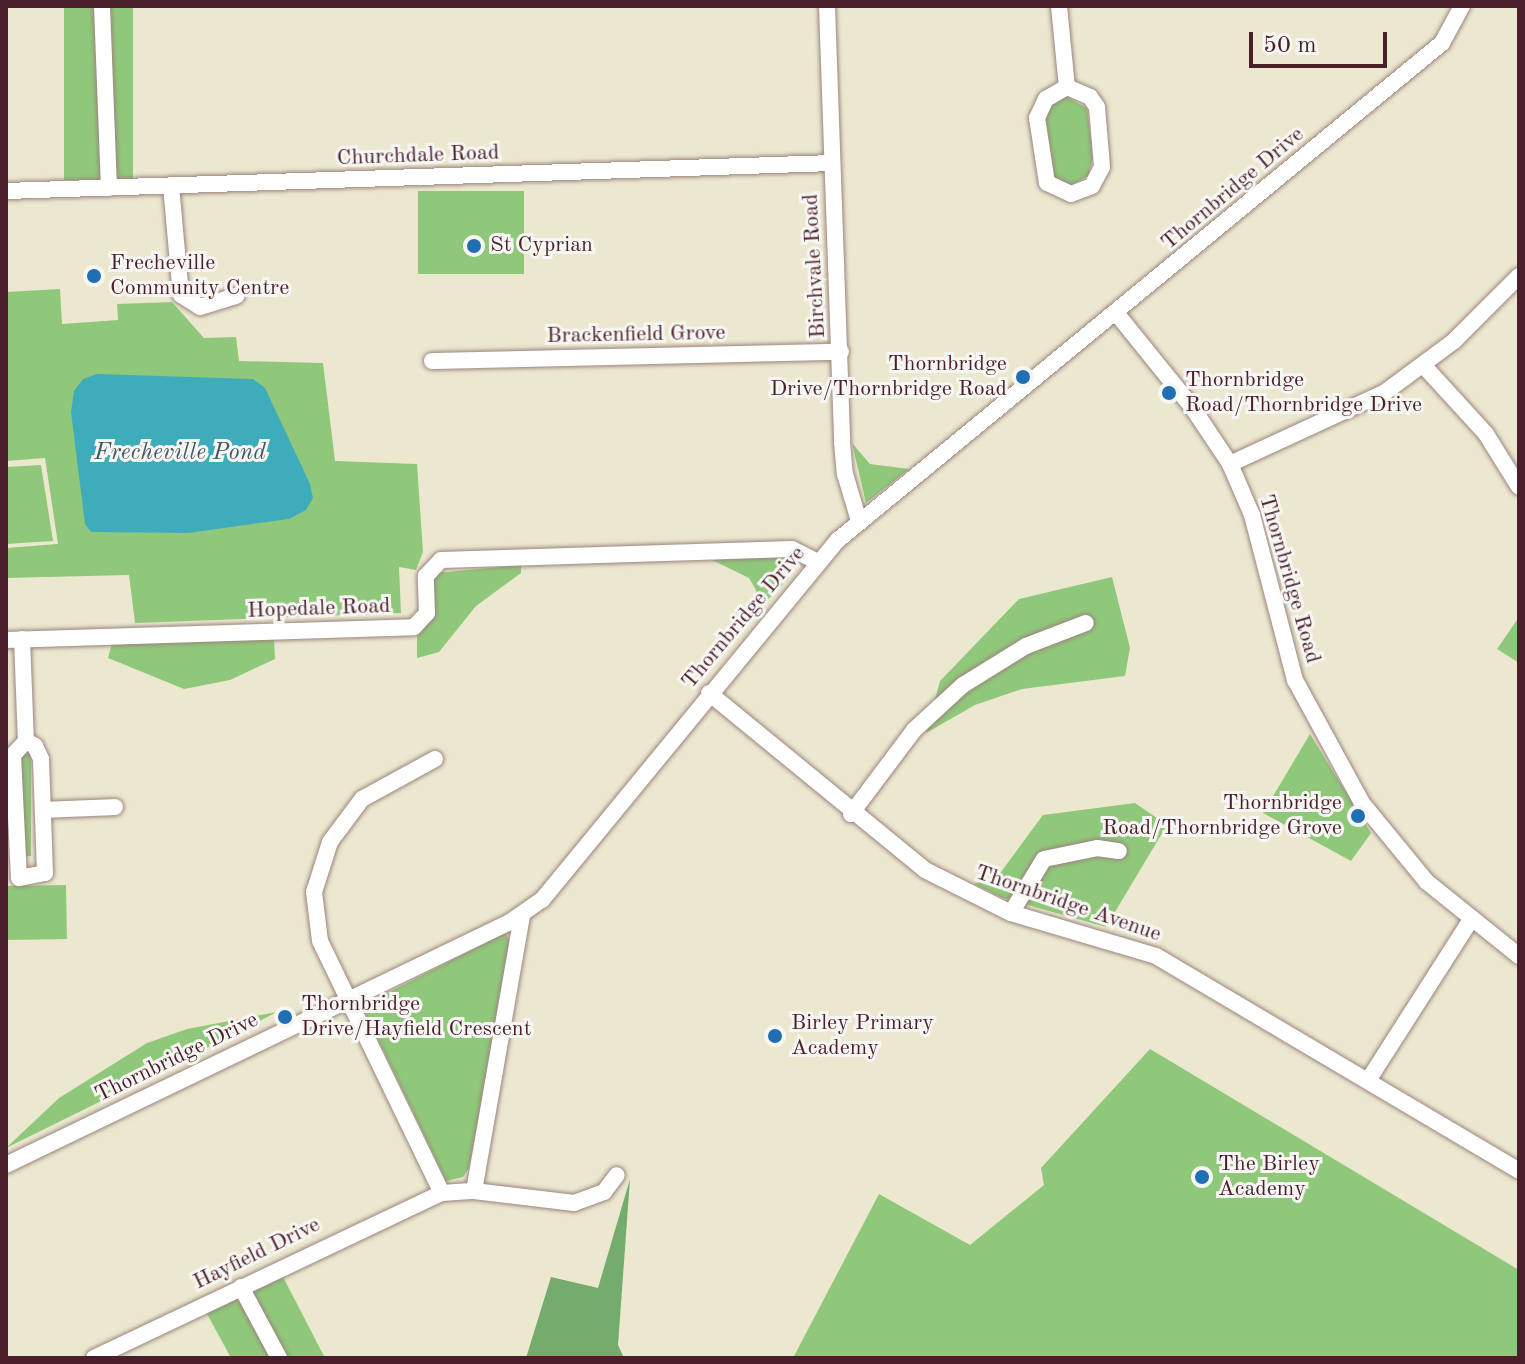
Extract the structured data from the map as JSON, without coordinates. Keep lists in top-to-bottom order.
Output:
{
  "streets": {
    "street": [
      "Churchdale Road",
      "Thornbridge Drive",
      "Birchvale Road",
      "Brackenfield Grove",
      "Thornbridge Road",
      "Hopedale Road",
      "Thornbridge Avenue",
      "Hayfield Drive"
    ]
  },
  "crossings": [
    ["Churchdale Road", "Birchvale Road"],
    ["Thornbridge Drive", "Birchvale Road"],
    ["Thornbridge Drive", "Thornbridge Road"],
    ["Thornbridge Drive", "Hopedale Road"],
    ["Thornbridge Drive", "Thornbridge Avenue"],
    ["Birchvale Road", "Brackenfield Grove"]
  ],
  "water": ["Frecheville Pond"],
  "places": [
    "St Cyprian",
    "Frecheville Community Centre",
    "Thornbridge Drive/Thornbridge Road",
    "Thornbridge Road/Thornbridge Drive",
    "Thornbridge Road/Thornbridge Grove",
    "Thornbridge Drive/Hayfield Crescent",
    "Birley Primary Academy",
    "The Birley Academy"
  ],
  "scale_bar": "50 m"
}
